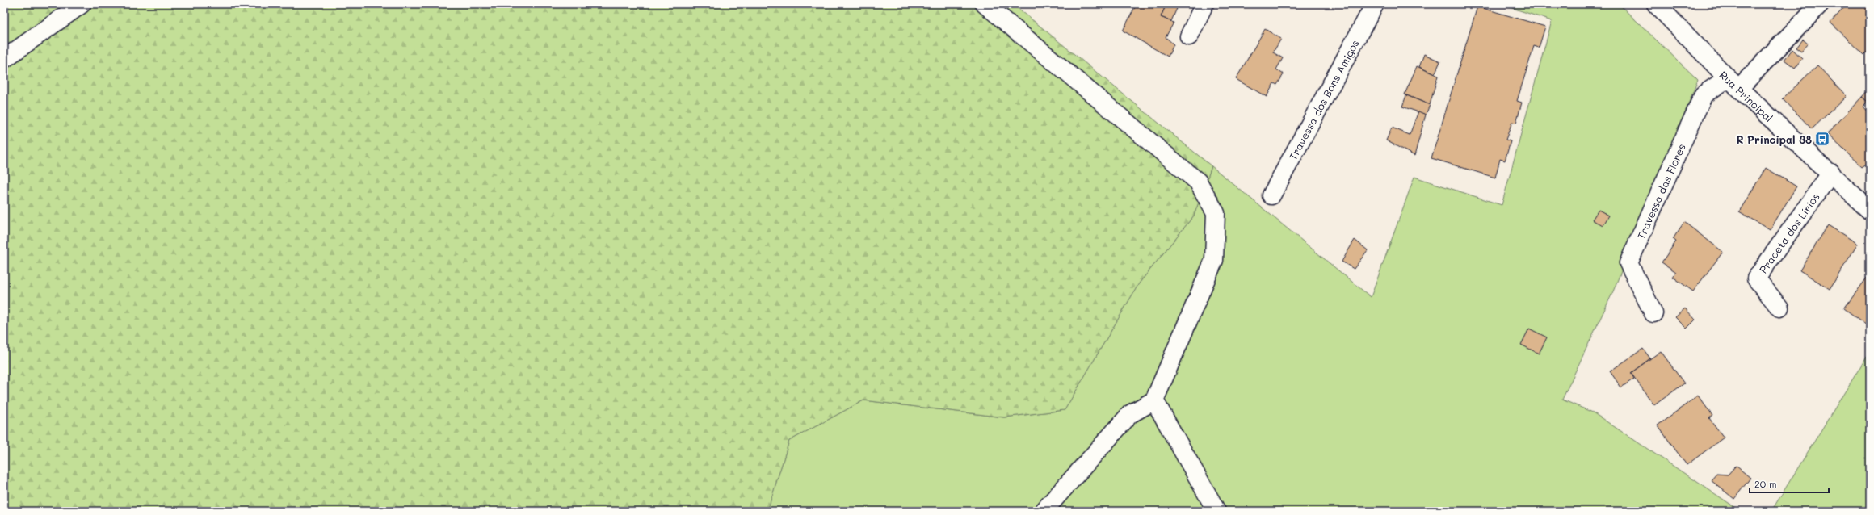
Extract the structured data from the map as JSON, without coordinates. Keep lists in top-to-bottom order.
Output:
{
  "streets": {
    "street": [
      "Rua Principal",
      "Travessa dos Bons Amigos",
      "Travessa das Flores",
      "Praceta dos Lírios"
    ]
  },
  "crossings": [
    ["Rua Principal", "Travessa das Flores"],
    ["Rua Principal", "Praceta dos Lírios"]
  ],
  "places": {
    "bus stop": ["R Principal 38"]
  },
  "scale_bar": "20 m"
}
